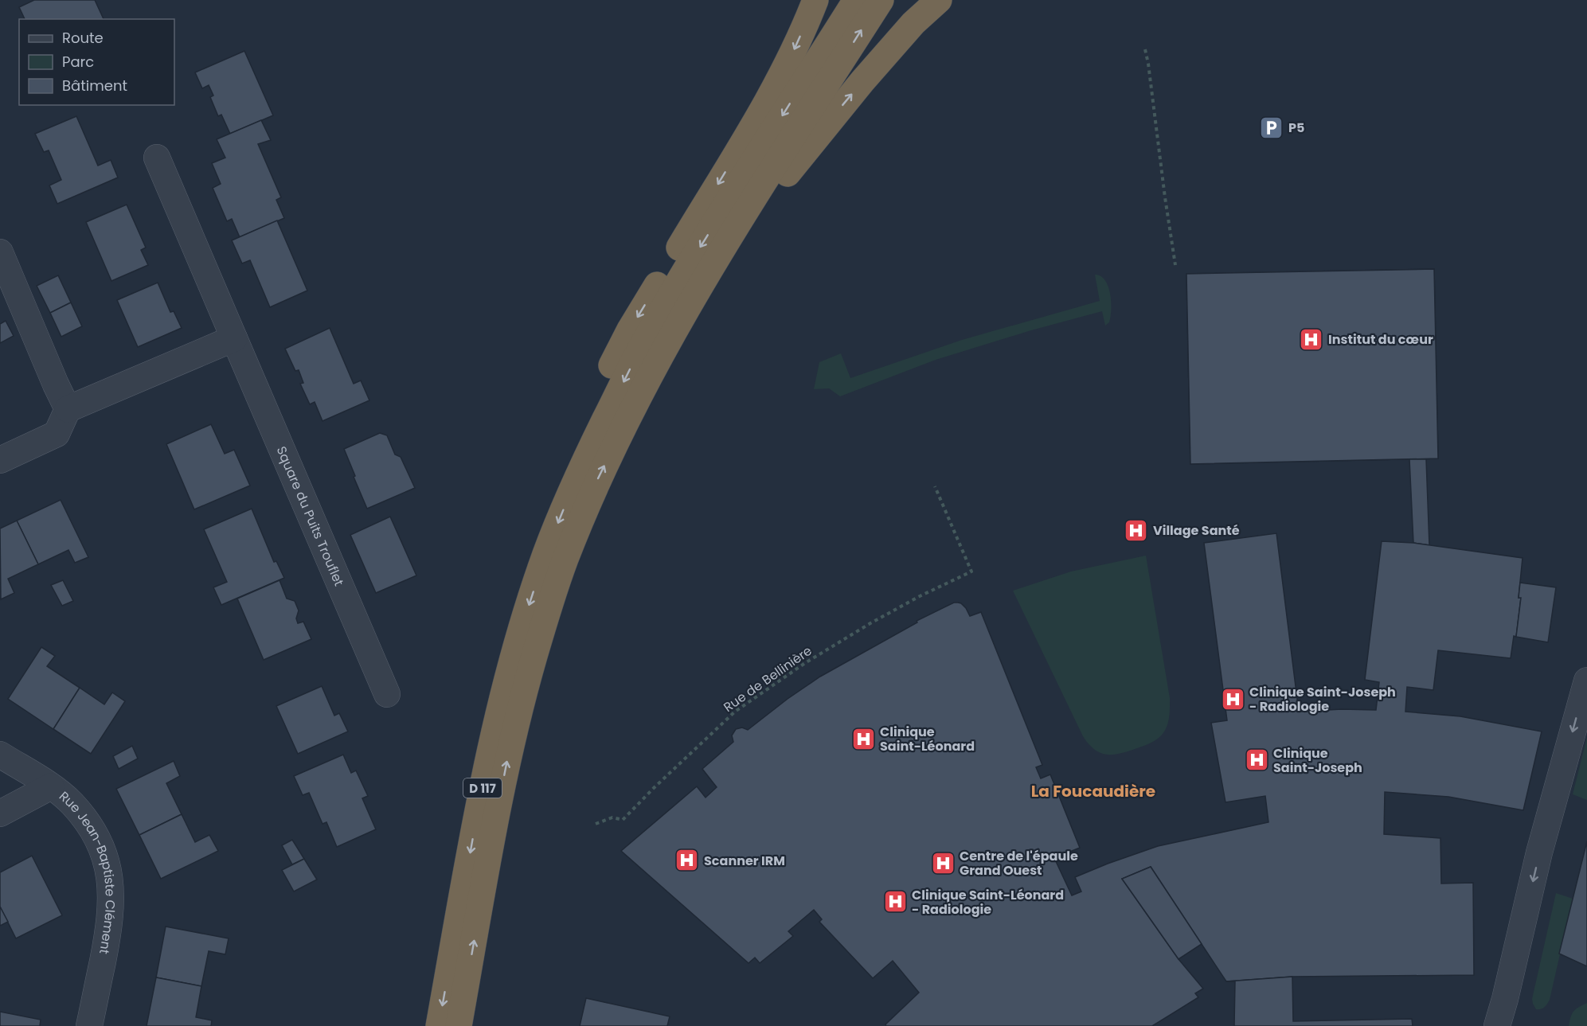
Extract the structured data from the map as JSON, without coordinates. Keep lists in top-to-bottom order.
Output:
{
  "streets": {
    "highway": ["D 117"],
    "street": ["Square du Puits Trouflet", "Rue Jean-Baptiste Clément"],
    "path": ["Rue de Bellinière"]
  },
  "districts": ["La Foucaudière"],
  "places": {
    "parking": ["P5"],
    "hospital": [
      "Institut du cœur",
      "Village Santé",
      "Clinique Saint-Joseph - Radiologie",
      "Clinique Saint-Léonard",
      "Clinique Saint-Joseph",
      "Scanner IRM",
      "Centre de l'épaule Grand Ouest",
      "Clinique Saint-Léonard - Radiologie"
    ]
  },
  "legend": ["Route", "Parc", "Bâtiment"]
}
